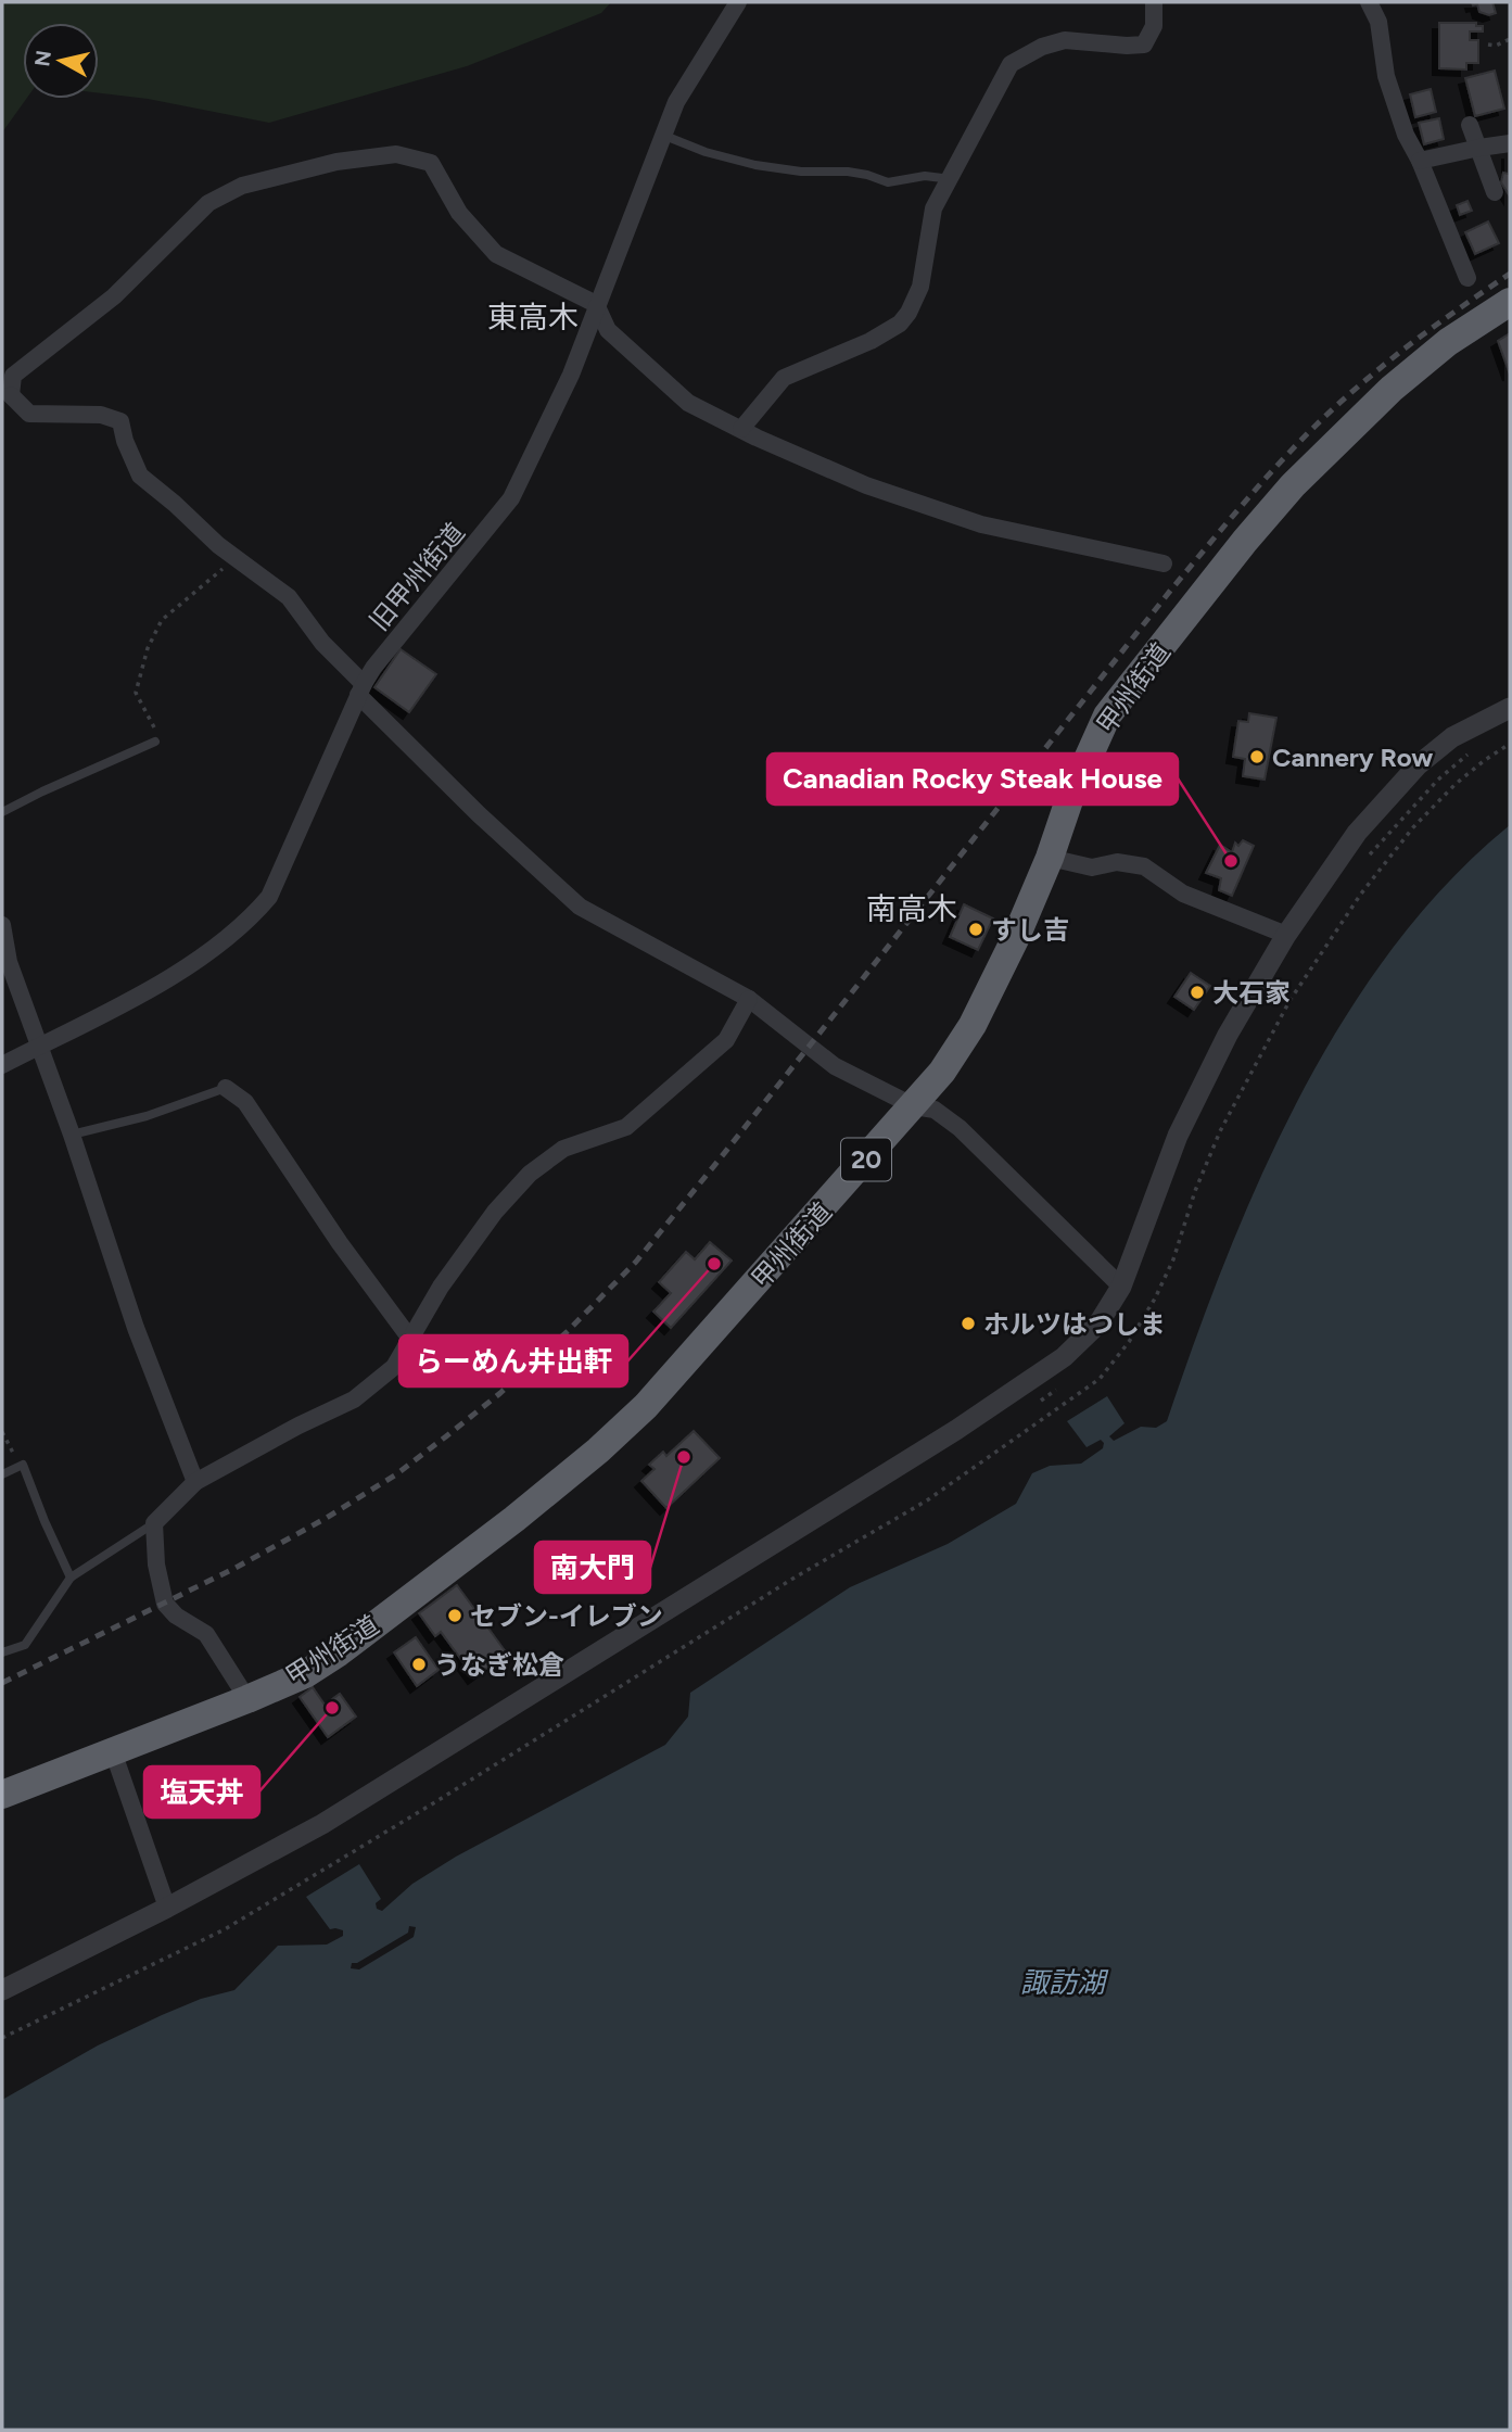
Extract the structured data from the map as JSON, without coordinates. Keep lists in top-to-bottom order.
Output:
{
  "streets": {
    "highway": ["甲州街道", "20"],
    "street": ["旧甲州街道"]
  },
  "districts": ["東高木", "南高木"],
  "water": ["諏訪湖"],
  "places": [
    "Cannery Row",
    "Canadian Rocky Steak House",
    "すし吉",
    "大石家",
    "らーめん井出軒",
    "ホルツはつしま",
    "南大門",
    "セブン-イレブン",
    "うなぎ松倉",
    "塩天丼"
  ],
  "north": "left"
}
